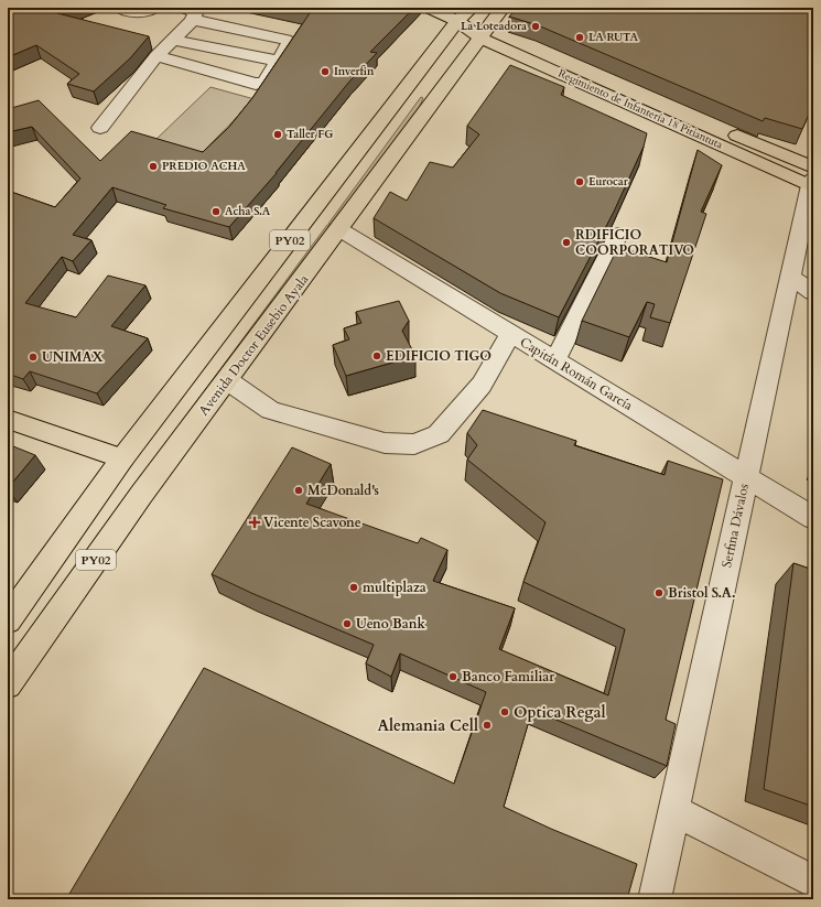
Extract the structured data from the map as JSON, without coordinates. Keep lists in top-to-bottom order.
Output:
{
  "streets": {
    "main road": ["Regimiento de Infantería 18 Pitiantuta", "PY02", "Avenida Doctor Eusebio Ayala"],
    "street": ["Capitán Román García", "Serfina Dávalos"]
  },
  "crossings": [
    ["Regimiento de Infantería 18 Pitiantuta", "Avenida Doctor Eusebio Ayala"],
    ["Regimiento de Infantería 18 Pitiantuta", "Serfina Dávalos"],
    ["Avenida Doctor Eusebio Ayala", "Capitán Román García"],
    ["Capitán Román García", "Serfina Dávalos"]
  ],
  "places": {
    "other": [
      "La Loteadora",
      "LA RUTA",
      "Inverfin",
      "Taller FG",
      "PREDIO ACHA",
      "Eurocar",
      "Acha S.A",
      "RDIFICIO COORPORATIVO",
      "EDIFICIO TIGO",
      "UNIMAX",
      "McDonald's",
      "multiplaza",
      "Bristol S.A.",
      "Ueno Bank",
      "Banco Familiar",
      "Optica Regal",
      "Alemania Cell"
    ],
    "health": ["Vicente Scavone"]
  }
}
